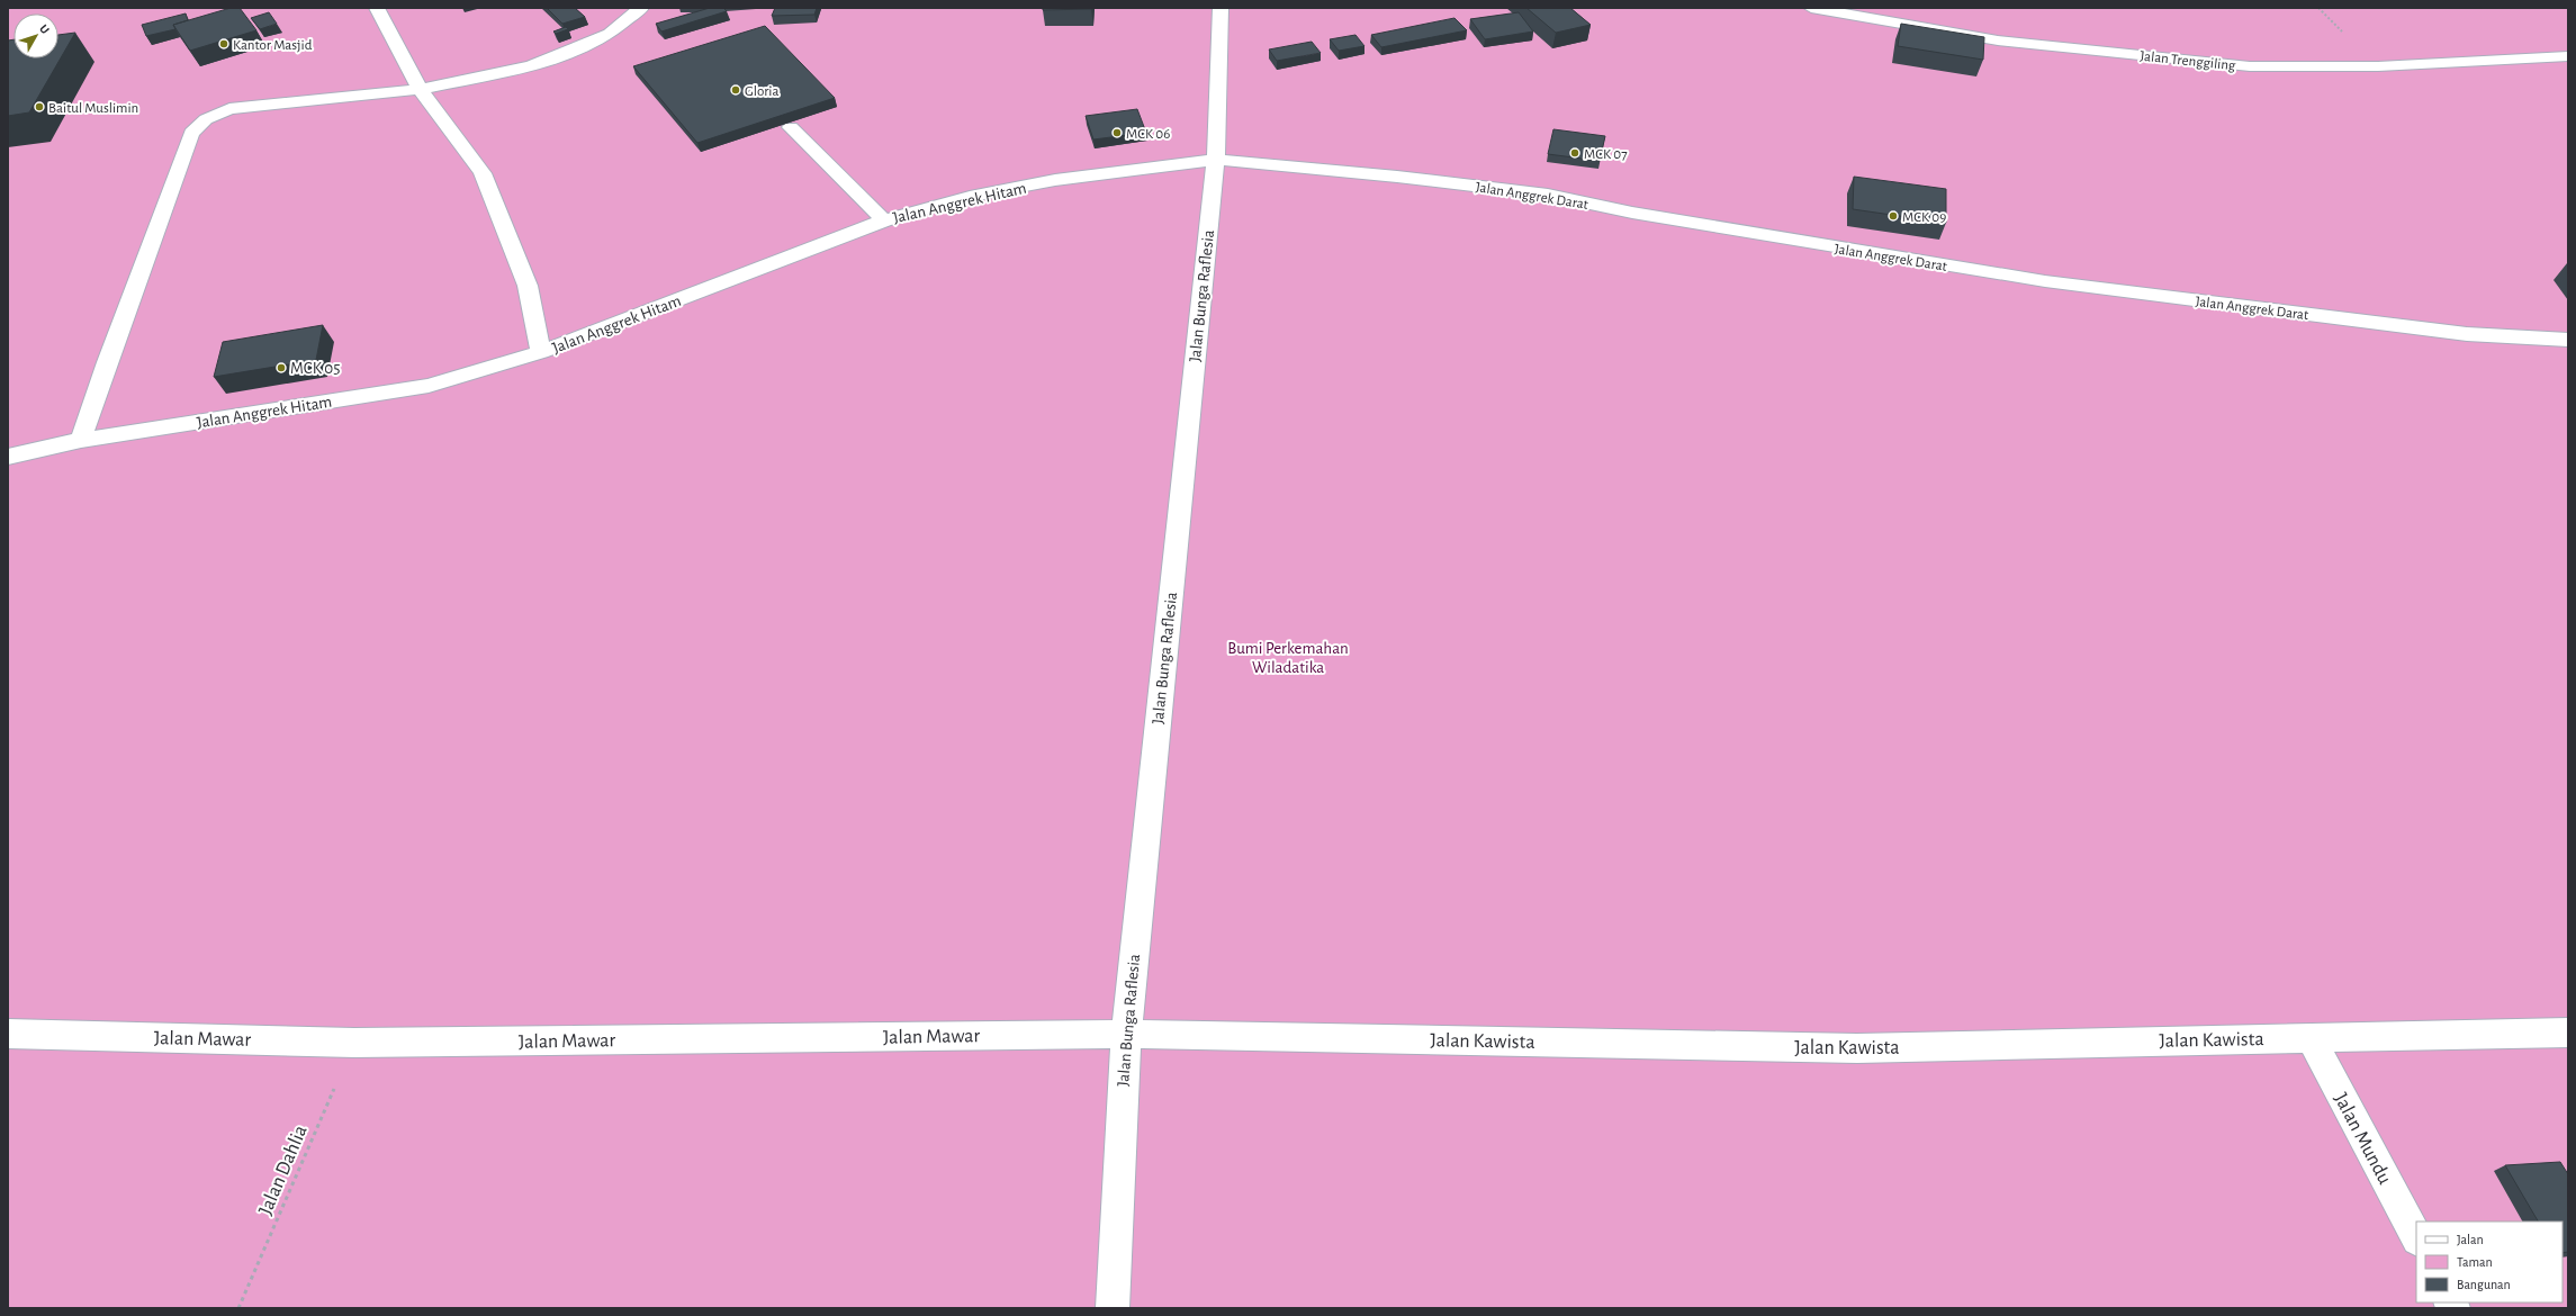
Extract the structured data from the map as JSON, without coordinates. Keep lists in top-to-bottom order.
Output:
{
  "streets": {
    "street": [
      "Jalan Trenggiling",
      "Jalan Anggrek Darat",
      "Jalan Anggrek Hitam",
      "Jalan Bunga Raflesia",
      "Jalan Mawar",
      "Jalan Kawista",
      "Jalan Mundu"
    ],
    "path": ["Jalan Dahlia"]
  },
  "crossings": [
    ["Jalan Anggrek Darat", "Jalan Anggrek Hitam"],
    ["Jalan Anggrek Darat", "Jalan Bunga Raflesia"],
    ["Jalan Anggrek Hitam", "Jalan Bunga Raflesia"],
    ["Jalan Bunga Raflesia", "Jalan Mawar"],
    ["Jalan Bunga Raflesia", "Jalan Kawista"],
    ["Jalan Mawar", "Jalan Kawista"],
    ["Jalan Mawar", "Jalan Dahlia"],
    ["Jalan Kawista", "Jalan Mundu"]
  ],
  "parks": ["Bumi Perkemahan Wiladatika"],
  "places": [
    "Kantor Masjid",
    "Gloria",
    "Baitul Muslimin",
    "MCK 06",
    "MCK 07",
    "MCK 09",
    "MCK 05"
  ],
  "legend": ["Jalan", "Taman", "Bangunan"],
  "north": "top right"
}
